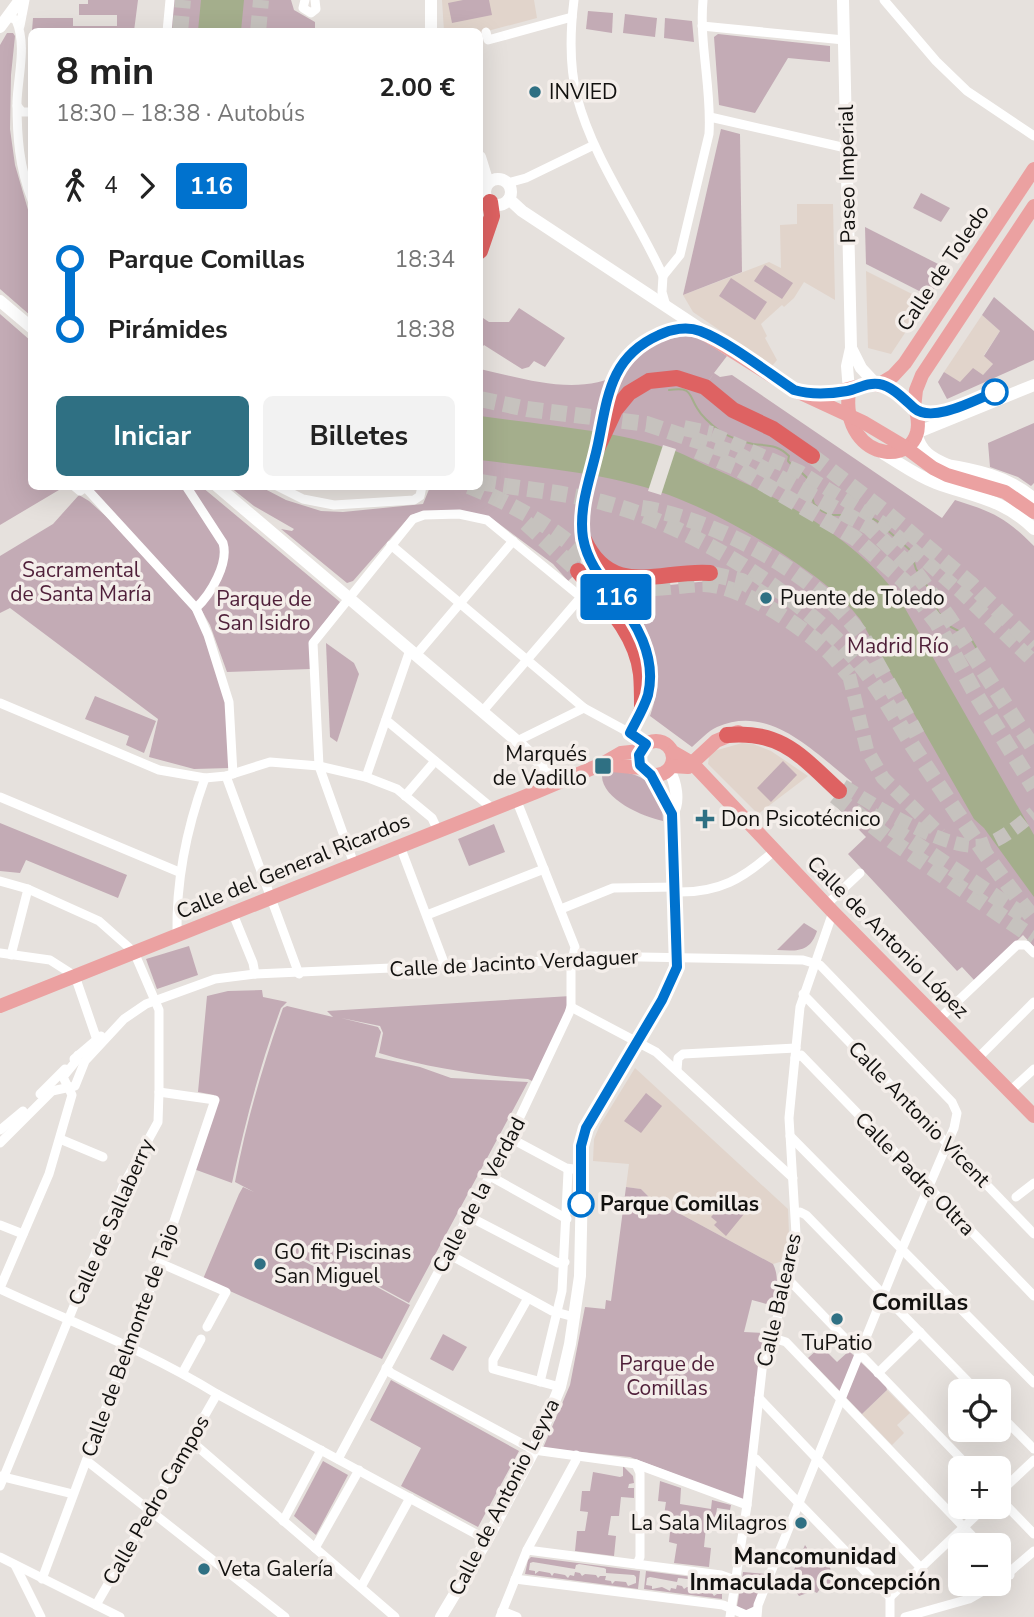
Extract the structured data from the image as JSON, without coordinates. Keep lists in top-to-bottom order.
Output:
{
  "streets": {
    "main road": [
      "Paseo Imperial",
      "Calle de Toledo",
      "Calle del General Ricardos",
      "Calle de Antonio López",
      "Calle de Antonio Leyva"
    ],
    "street": [
      "Calle de Jacinto Verdaguer",
      "Calle Antonio Vicent",
      "Calle Padre Oltra",
      "Calle de la Verdad",
      "Calle de Sallaberry",
      "Calle Baleares",
      "Calle de Belmonte de Tajo",
      "Calle Pedro Campos"
    ]
  },
  "crossings": [
    ["Calle del General Ricardos", "Calle de Antonio López"],
    ["Calle del General Ricardos", "Calle de la Verdad"],
    ["Calle del General Ricardos", "Calle de Sallaberry"],
    ["Calle del General Ricardos", "Calle de Antonio Leyva"],
    ["Calle de Antonio López", "Calle Baleares"],
    ["Calle de Antonio López", "Calle de Antonio Leyva"],
    ["Calle de Jacinto Verdaguer", "Calle de la Verdad"],
    ["Calle de Jacinto Verdaguer", "Calle de Sallaberry"],
    ["Calle de Jacinto Verdaguer", "Calle Baleares"],
    ["Calle de Jacinto Verdaguer", "Calle de Antonio Leyva"],
    ["Calle Antonio Vicent", "Calle Baleares"],
    ["Calle Padre Oltra", "Calle Baleares"],
    ["Calle de Sallaberry", "Calle de Belmonte de Tajo"]
  ],
  "districts": ["Comillas", "Mancomunidad Inmaculada Concepción"],
  "parks": [
    "Sacramental de Santa María",
    "Parque de San Isidro",
    "Madrid Río",
    "Parque de Comillas"
  ],
  "places": {
    "other": [
      "INVIED",
      "Puente de Toledo",
      "Parque Comillas",
      "GO fit Piscinas San Miguel",
      "TuPatio",
      "La Sala Milagros",
      "Veta Galería"
    ],
    "transit": ["Marqués de Vadillo"],
    "health": ["Don Psicotécnico"]
  },
  "lines": ["bus line 116"],
  "page": {
    "on_map": "116",
    "heading": ["8 min", "18:30 – 18:38 · Autobús", "2.00 €"],
    "legs": ["4", "116"],
    "list": [
      {
        "name": "Parque Comillas",
        "value": "18:34"
      },
      {
        "name": "Pirámides",
        "value": "18:38"
      }
    ],
    "buttons": ["Iniciar", "Billetes"],
    "map_buttons": ["+", "−"]
  }
}
